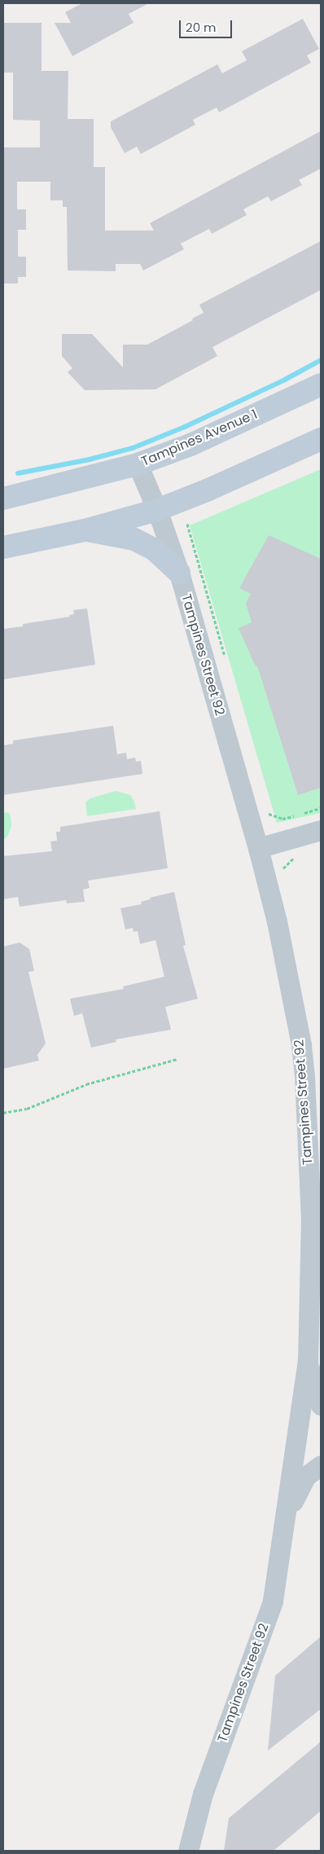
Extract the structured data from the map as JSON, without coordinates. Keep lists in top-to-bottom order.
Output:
{
  "streets": {
    "main road": ["Tampines Avenue 1"],
    "street": ["Tampines Street 92"]
  },
  "crossings": [
    ["Tampines Avenue 1", "Tampines Street 92"]
  ],
  "scale_bar": "20 m"
}
